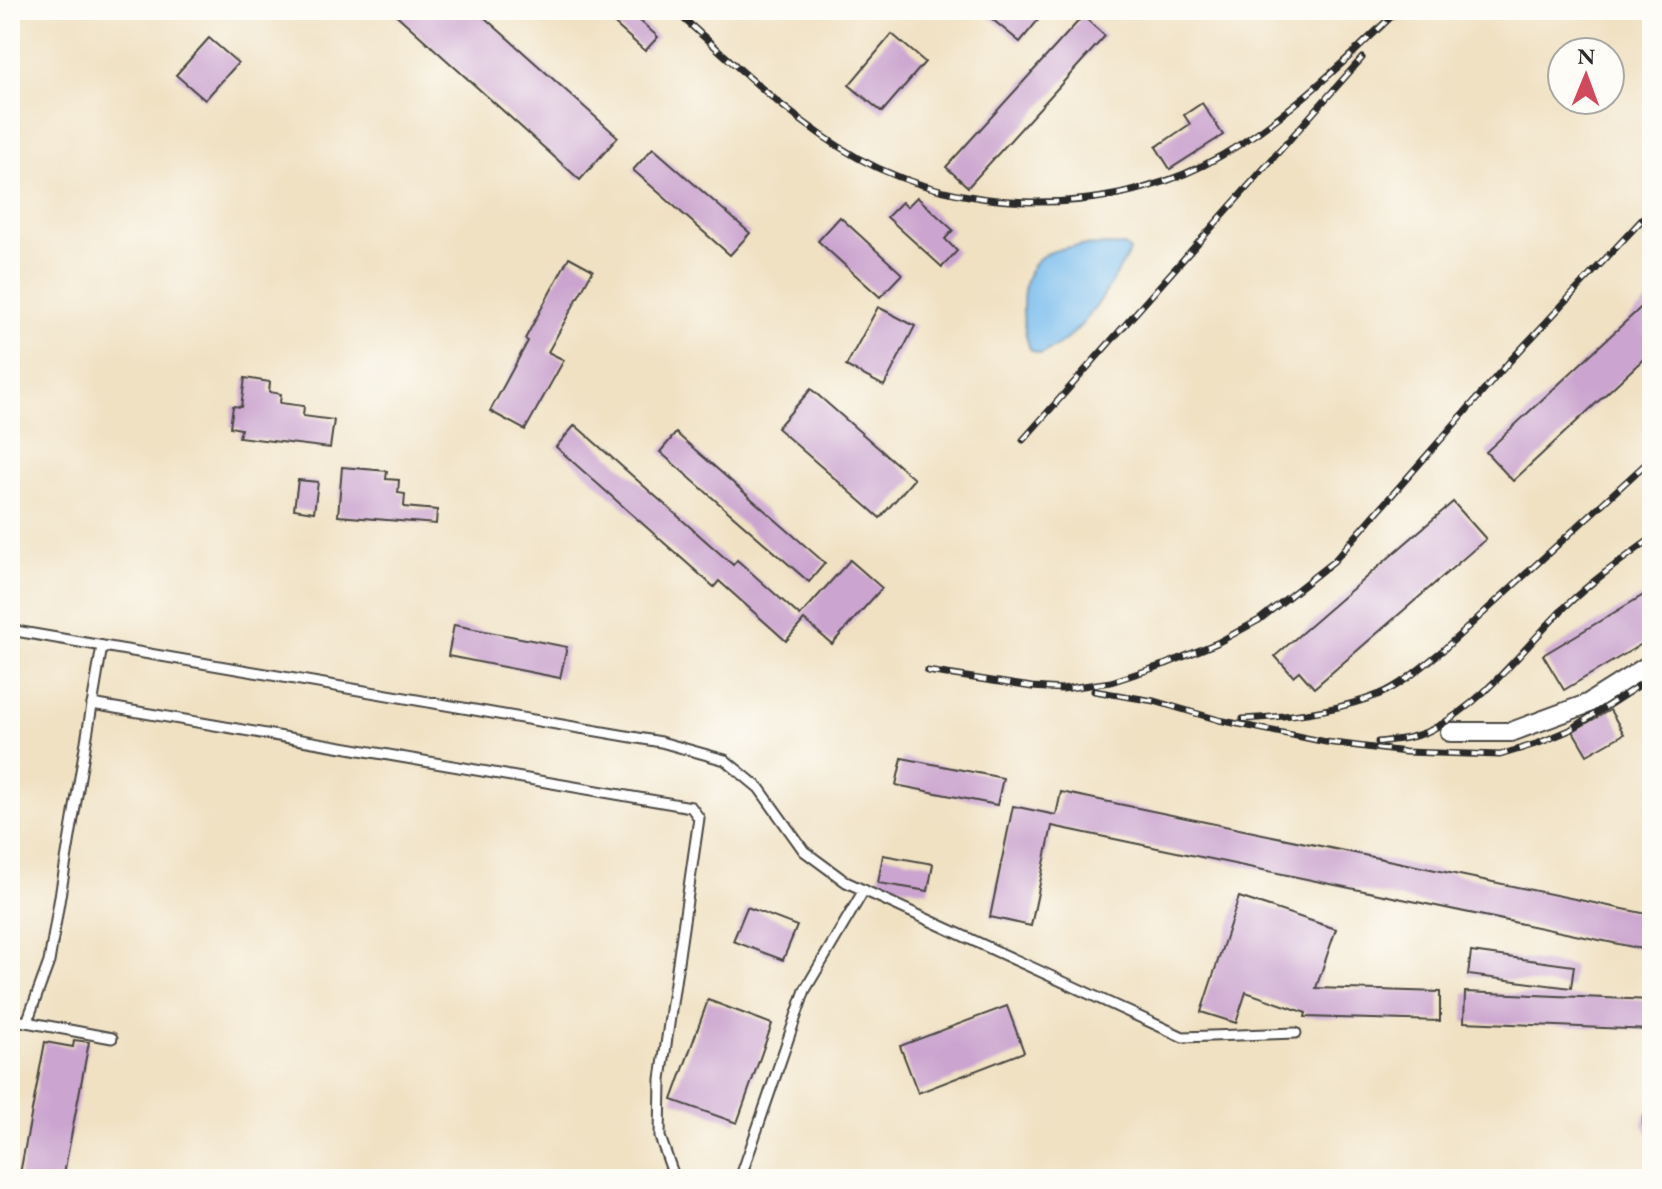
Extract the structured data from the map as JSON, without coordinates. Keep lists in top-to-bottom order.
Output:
{
  "north": "top"
}
